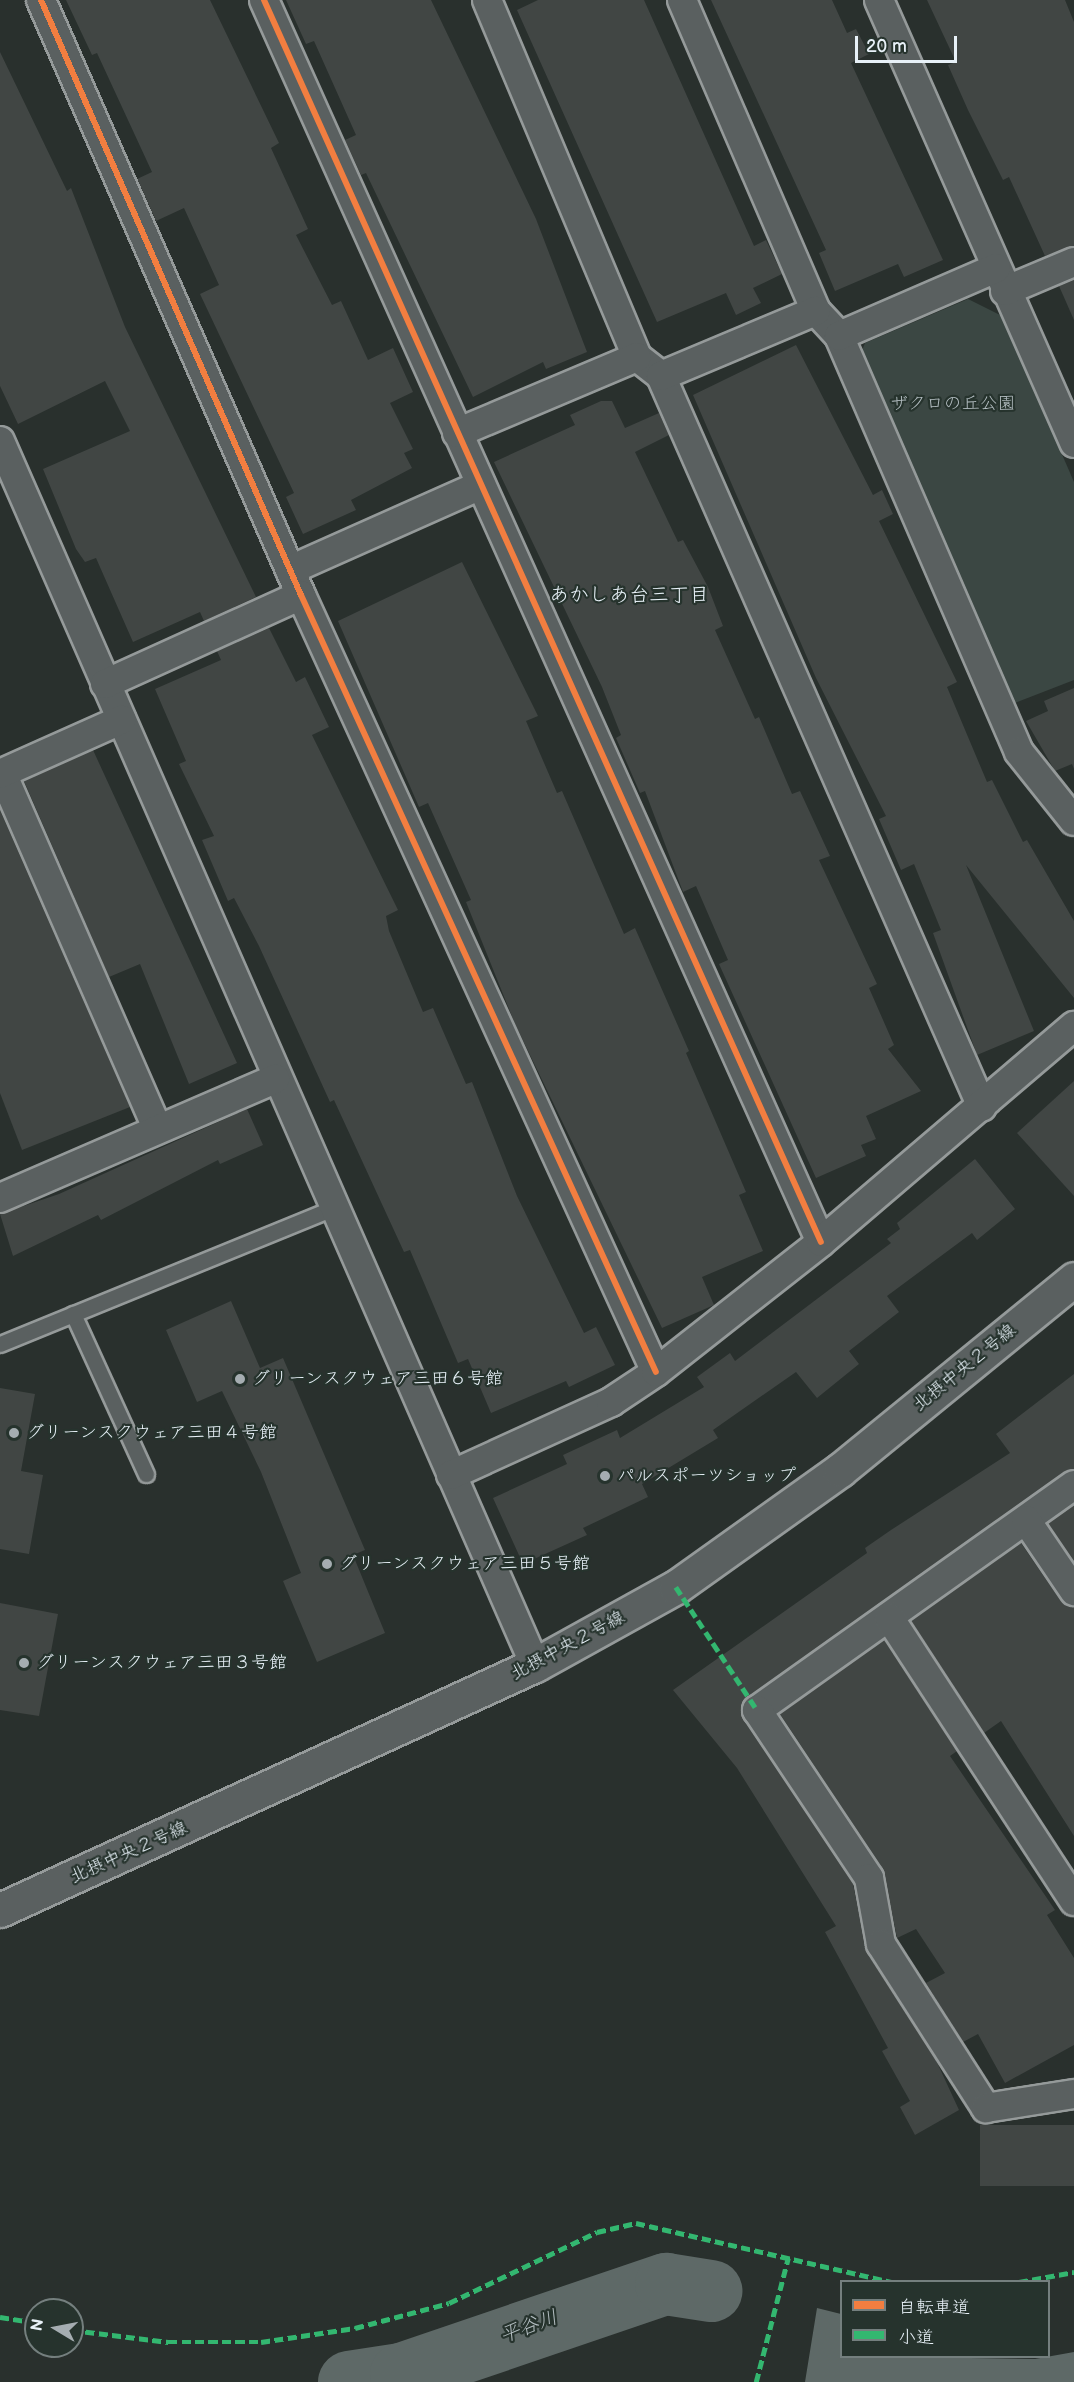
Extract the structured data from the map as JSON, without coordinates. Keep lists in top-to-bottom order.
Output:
{
  "streets": {
    "street": ["北摂中央２号線"]
  },
  "districts": ["あかしあ台三丁目"],
  "water": ["平谷川"],
  "parks": ["ザクロの丘公園"],
  "places": [
    "グリーンスクウェア三田６号館",
    "グリーンスクウェア三田４号館",
    "パルスポーツショップ",
    "グリーンスクウェア三田５号館",
    "グリーンスクウェア三田３号館"
  ],
  "legend": ["自転車道", "小道"],
  "scale_bar": "20 m",
  "north": "left"
}
